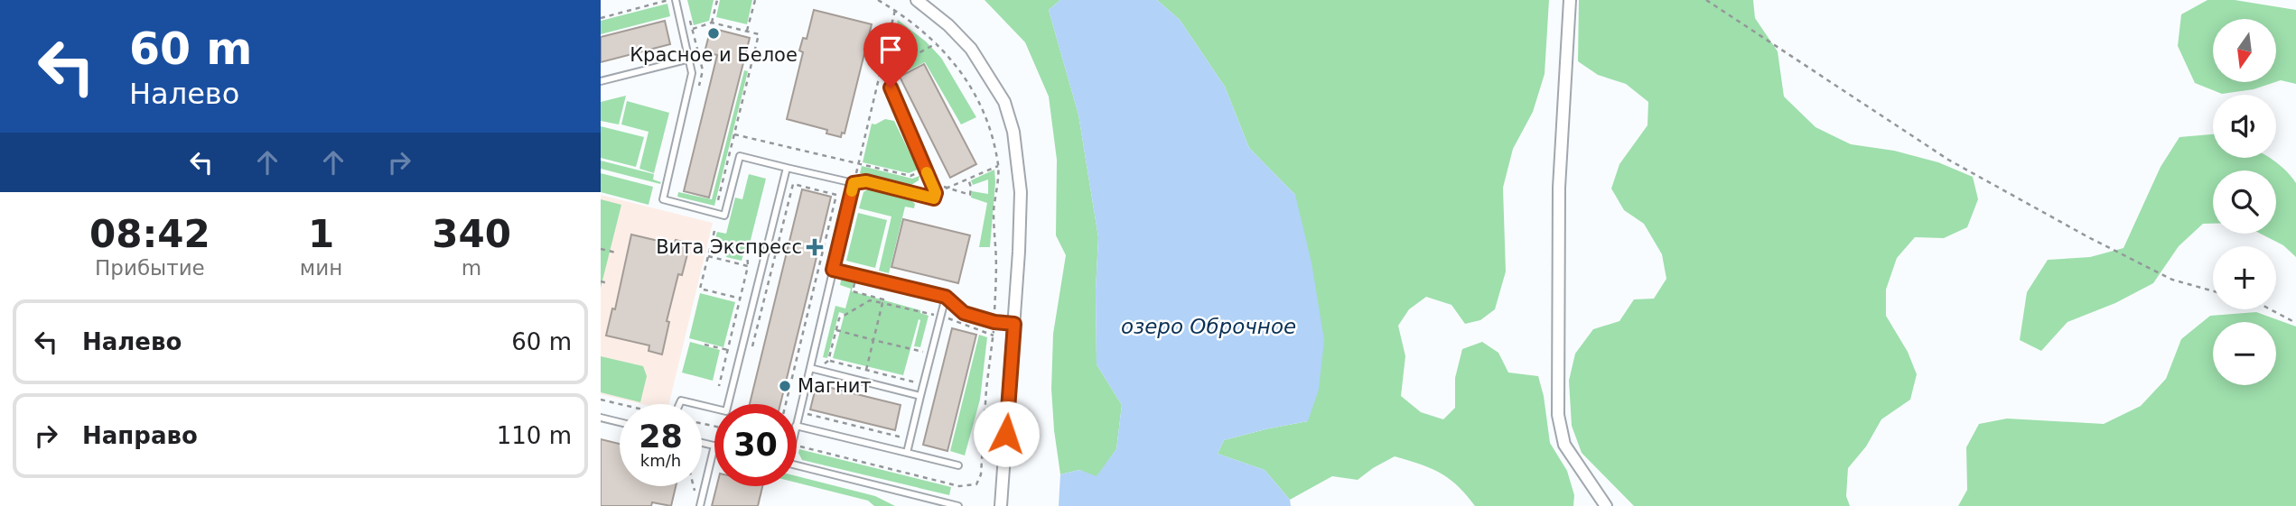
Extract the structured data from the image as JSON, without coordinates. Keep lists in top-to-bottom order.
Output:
{
  "water": ["озеро Оброчное"],
  "places": {
    "other": ["Красное и Белое", "Магнит"],
    "health": ["Вита Экспресс"]
  },
  "north": "bottom",
  "page": {
    "turn": ["60 m", "Налево"],
    "map_buttons": ["+", "−"],
    "eta": [
      "08:42",
      "Прибытие",
      "1",
      "мин",
      "340",
      "m"
    ],
    "list": [
      {
        "name": "Налево",
        "value": "60 m"
      },
      {
        "name": "Направо",
        "value": "110 m"
      }
    ],
    "speed": "28 km/h",
    "limit": "30"
  }
}
